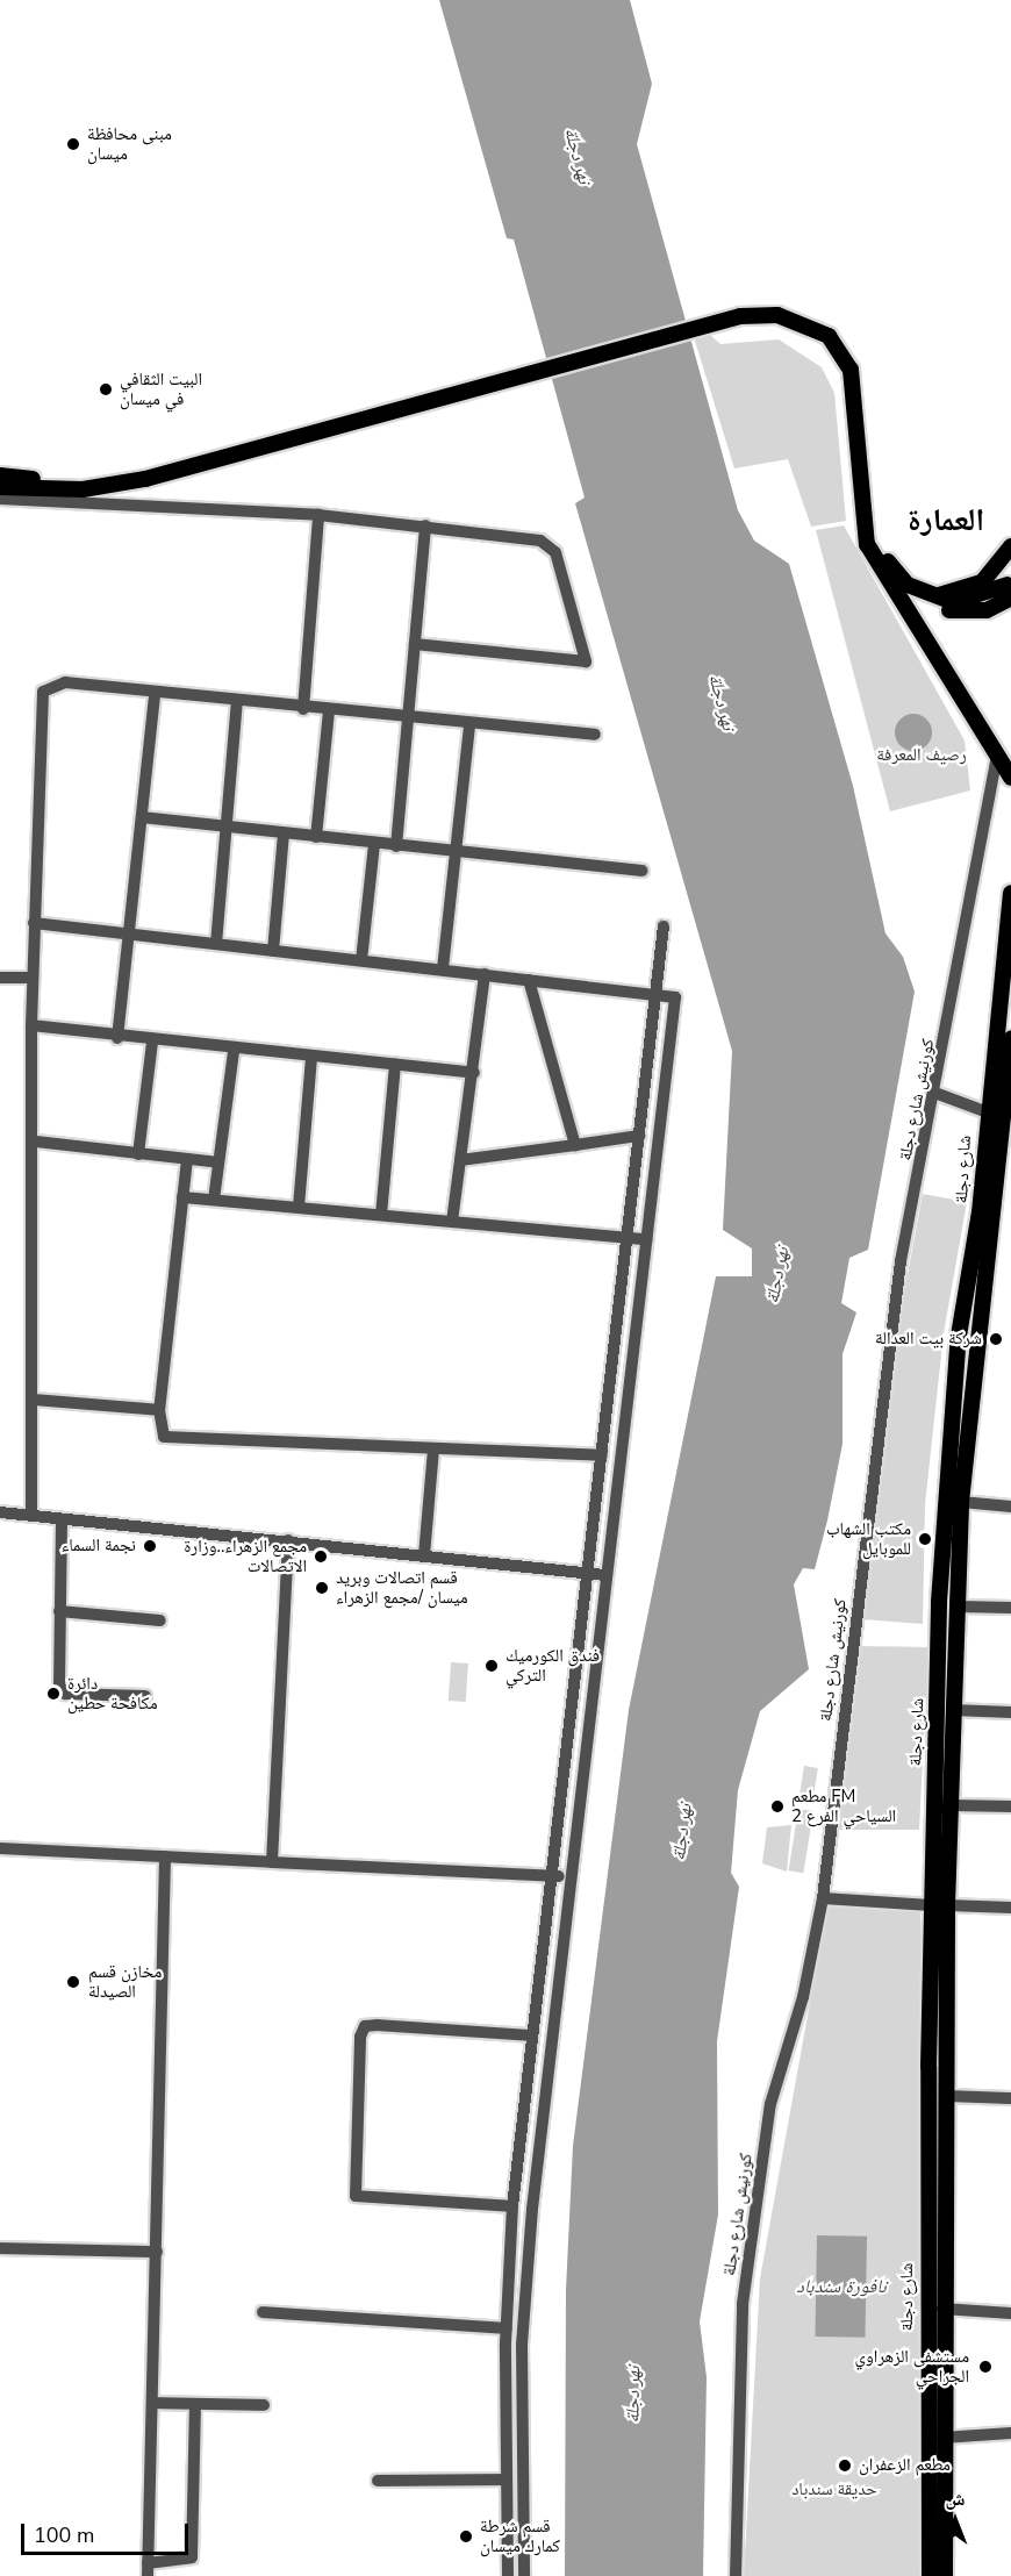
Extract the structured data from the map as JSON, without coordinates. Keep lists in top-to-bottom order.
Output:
{
  "streets": {
    "main road": ["شارع دجلة"],
    "street": ["كورنيش شارع دجلة"]
  },
  "districts": ["العمارة"],
  "water": ["نهر دجلة", "نافورة سندباد"],
  "parks": ["رصيف المعرفة", "حديقة سندباد"],
  "places": [
    "مبنى محافظة ميسان",
    "البيت الثقافي في ميسان",
    "شركة بيت العدالة",
    "مكتب الشهاب للموبايل",
    "نجمة السماء",
    "مجمع الزهراء..وزارة الاتصالات",
    "قسم اتصالات وبريد ميسان /مجمع الزهراء",
    "فندق الكورميك التركي",
    "دائرة مكافحة حطين",
    "مطعم FM السياحي الفرع 2",
    "مخازن قسم الصيدلة",
    "مستشفى الزهراوي الجراحي",
    "مطعم الزعفران",
    "قسم شرطة كمارك ميسان"
  ],
  "scale_bar": "100 m",
  "north": "top"
}
